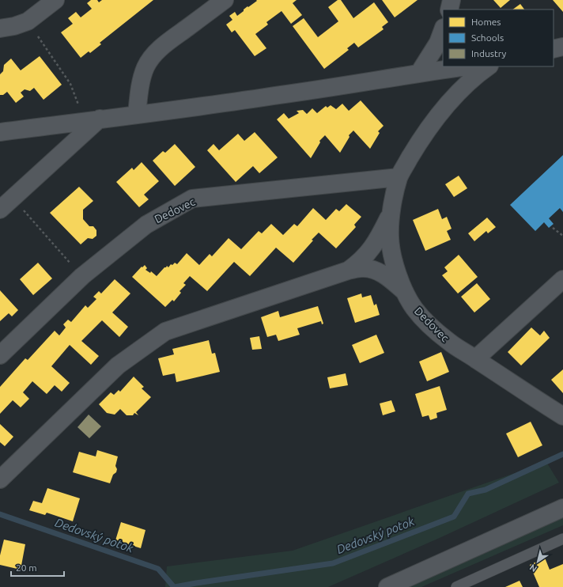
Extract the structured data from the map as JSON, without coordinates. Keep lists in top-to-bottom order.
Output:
{
  "streets": {
    "street": ["Dedovec"]
  },
  "water": ["Dedovský potok"],
  "legend": ["Homes", "Schools", "Industry"],
  "scale_bar": "20 m",
  "north": "bottom left"
}
